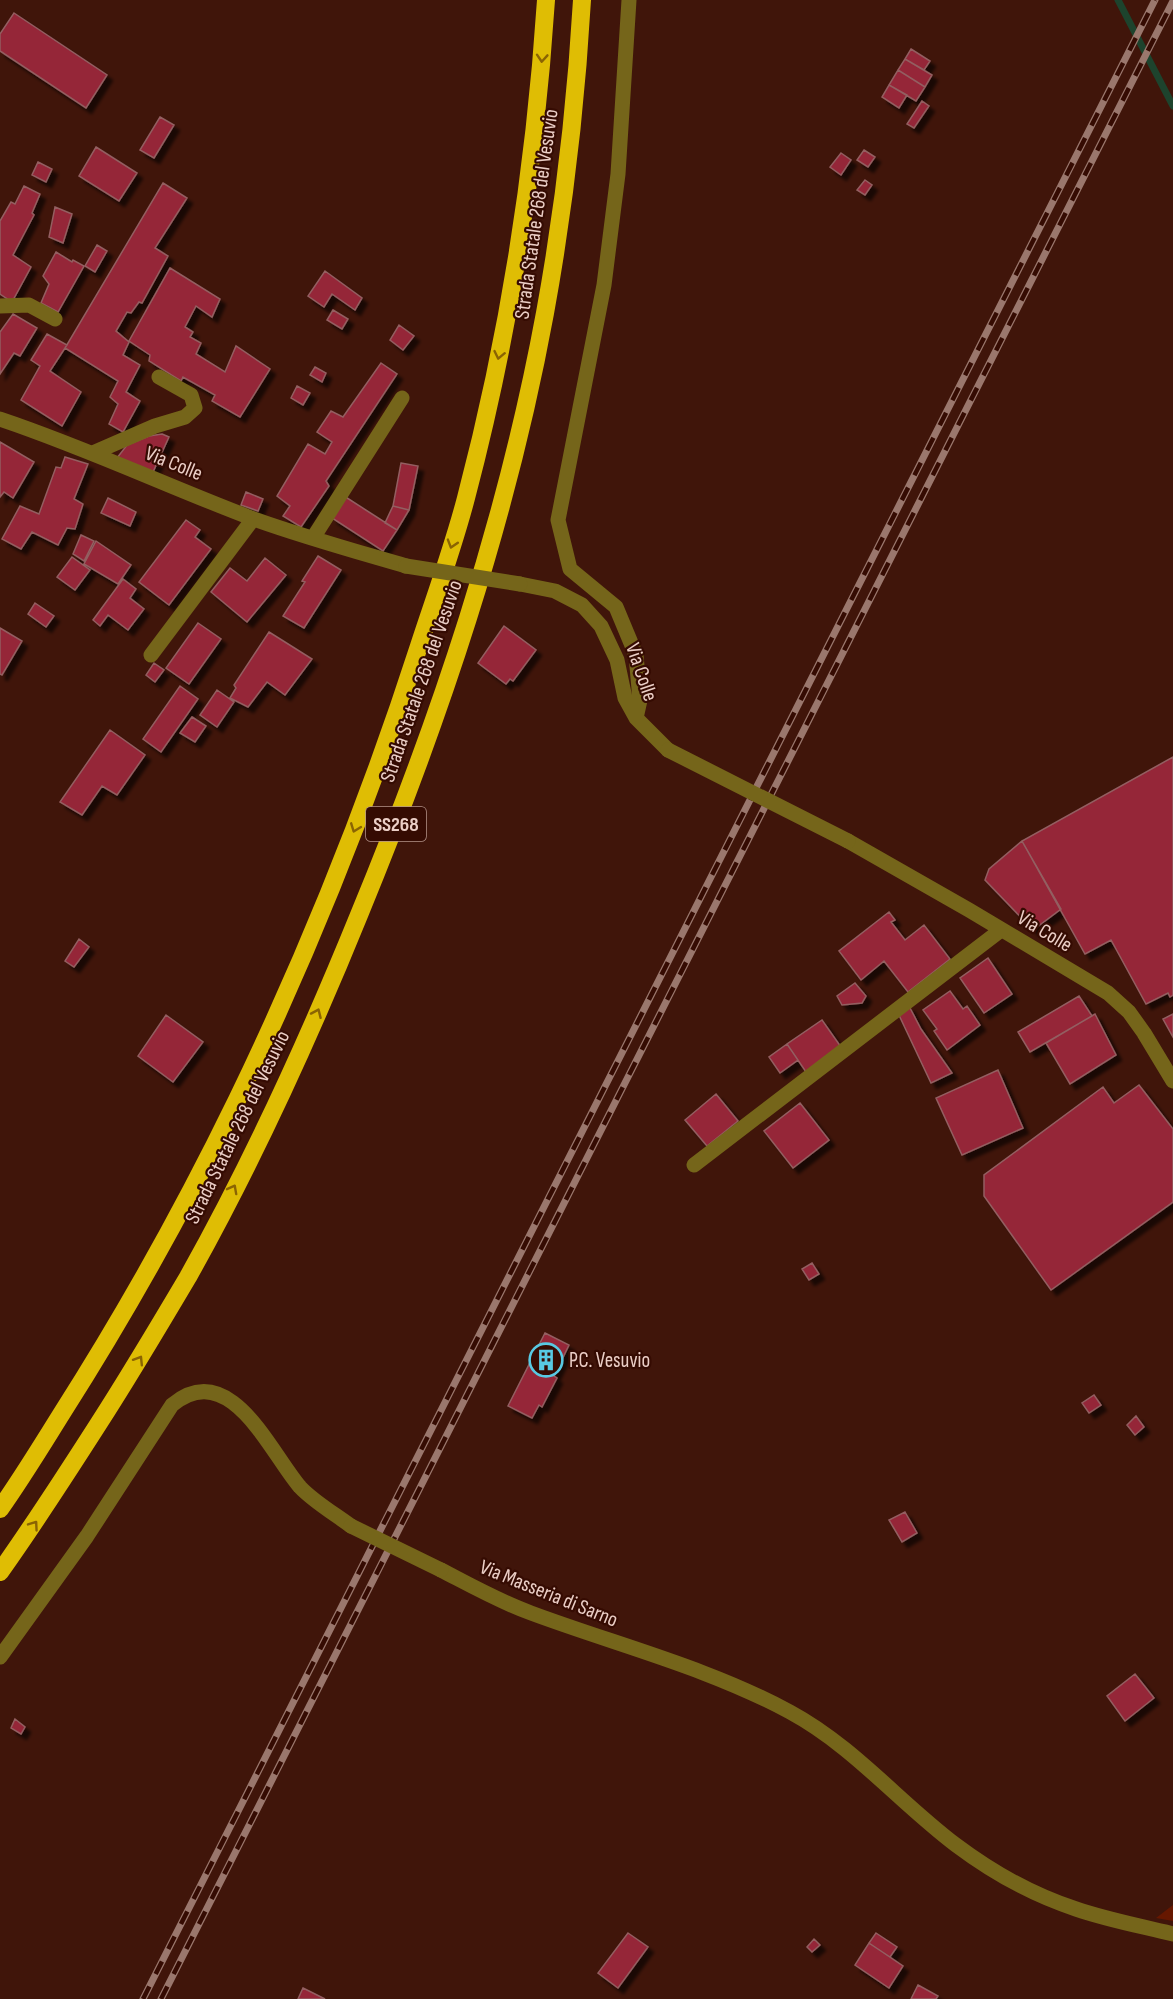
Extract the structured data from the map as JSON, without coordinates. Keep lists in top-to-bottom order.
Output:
{
  "streets": {
    "highway": ["Strada Statale 268 del Vesuvio", "SS268"],
    "street": ["Via Colle", "Via Masseria di Sarno"]
  },
  "places": {
    "building": ["P.C. Vesuvio"]
  }
}
